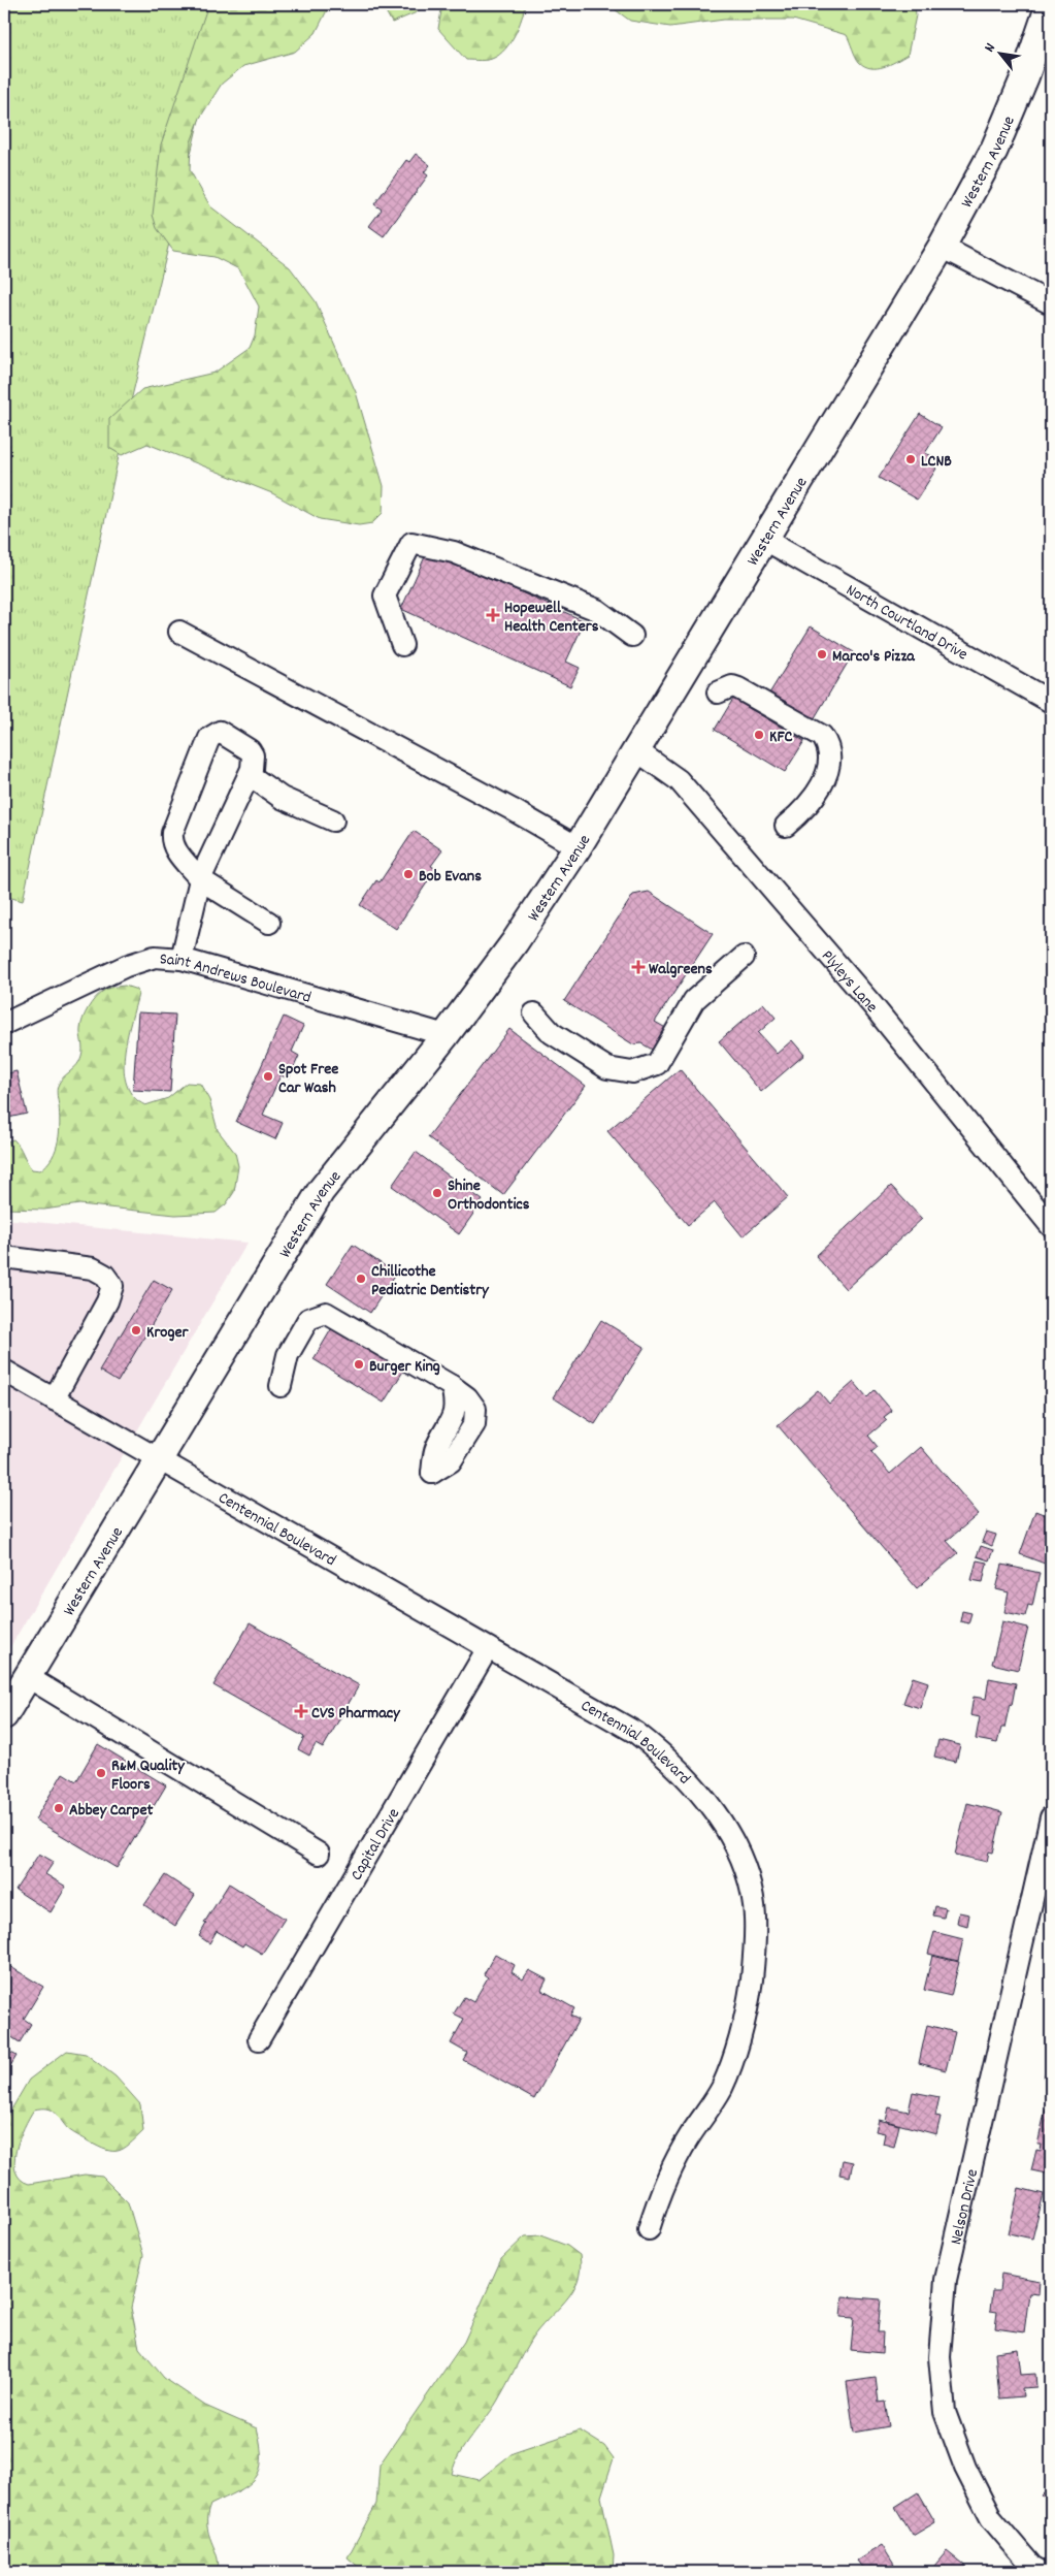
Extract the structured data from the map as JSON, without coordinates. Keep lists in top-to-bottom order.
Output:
{
  "streets": {
    "main road": ["Western Avenue"],
    "street": [
      "North Courtland Drive",
      "Saint Andrews Boulevard",
      "Plyleys Lane",
      "Centennial Boulevard",
      "Capital Drive",
      "Nelson Drive"
    ]
  },
  "crossings": [
    ["Western Avenue", "North Courtland Drive"],
    ["Western Avenue", "Saint Andrews Boulevard"],
    ["Western Avenue", "Plyleys Lane"],
    ["Western Avenue", "Centennial Boulevard"],
    ["Centennial Boulevard", "Capital Drive"]
  ],
  "places": {
    "other": [
      "LCNB",
      "Marco's Pizza",
      "KFC",
      "Bob Evans",
      "Spot Free Car Wash",
      "Shine Orthodontics",
      "Chillicothe Pediatric Dentistry",
      "Kroger",
      "Burger King",
      "R&M Quality Floors",
      "Abbey Carpet"
    ],
    "health": ["Hopewell Health Centers", "Walgreens", "CVS Pharmacy"]
  },
  "north": "top left"
}
